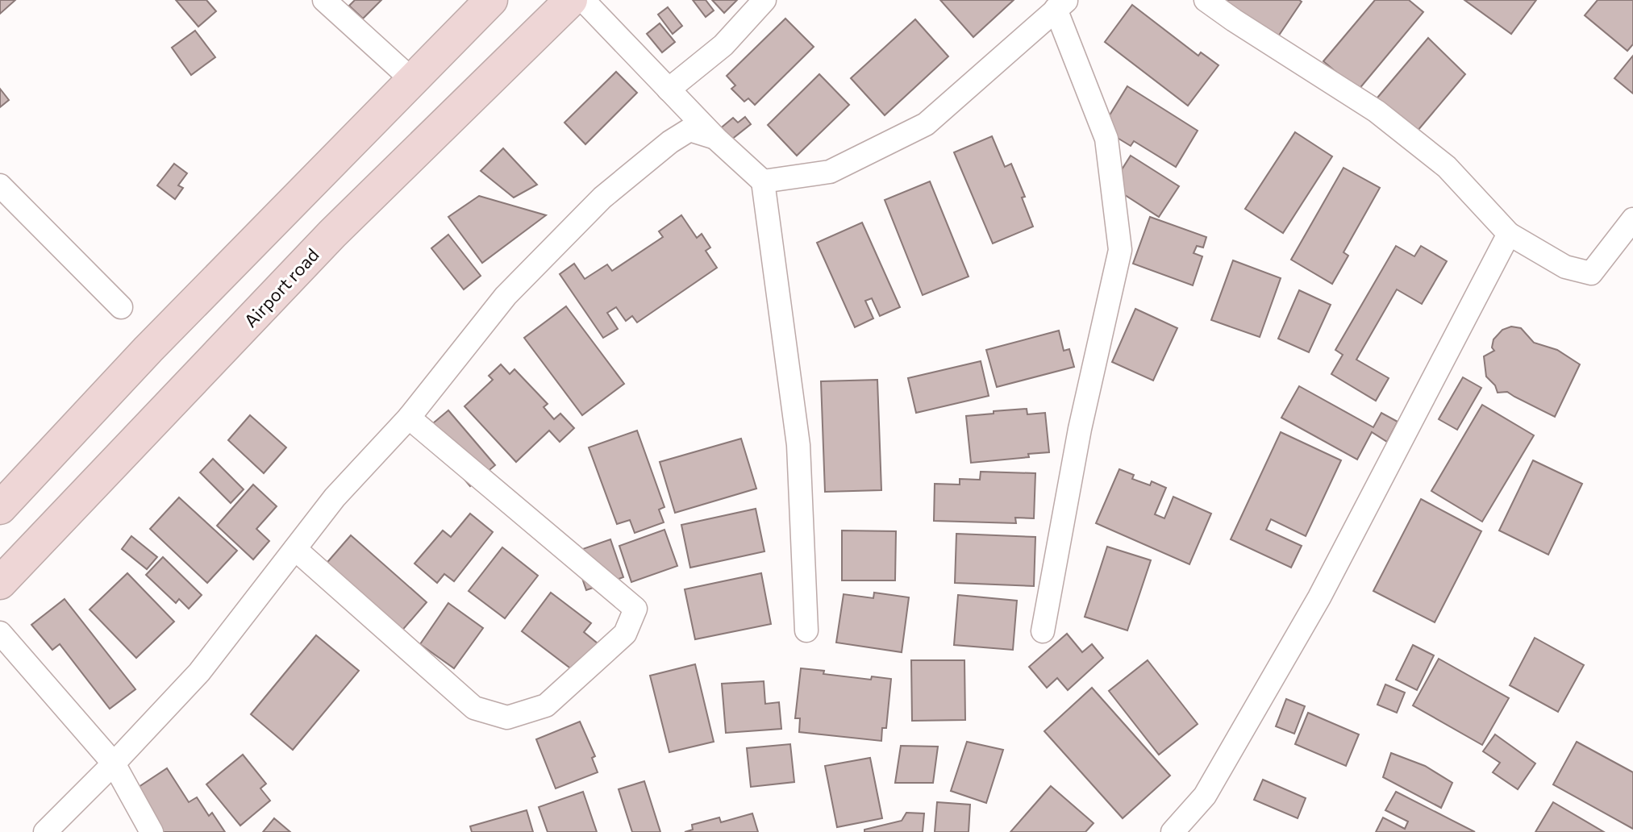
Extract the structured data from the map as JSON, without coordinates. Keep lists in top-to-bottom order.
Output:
{
  "streets": {
    "main road": ["Airport road"]
  }
}
